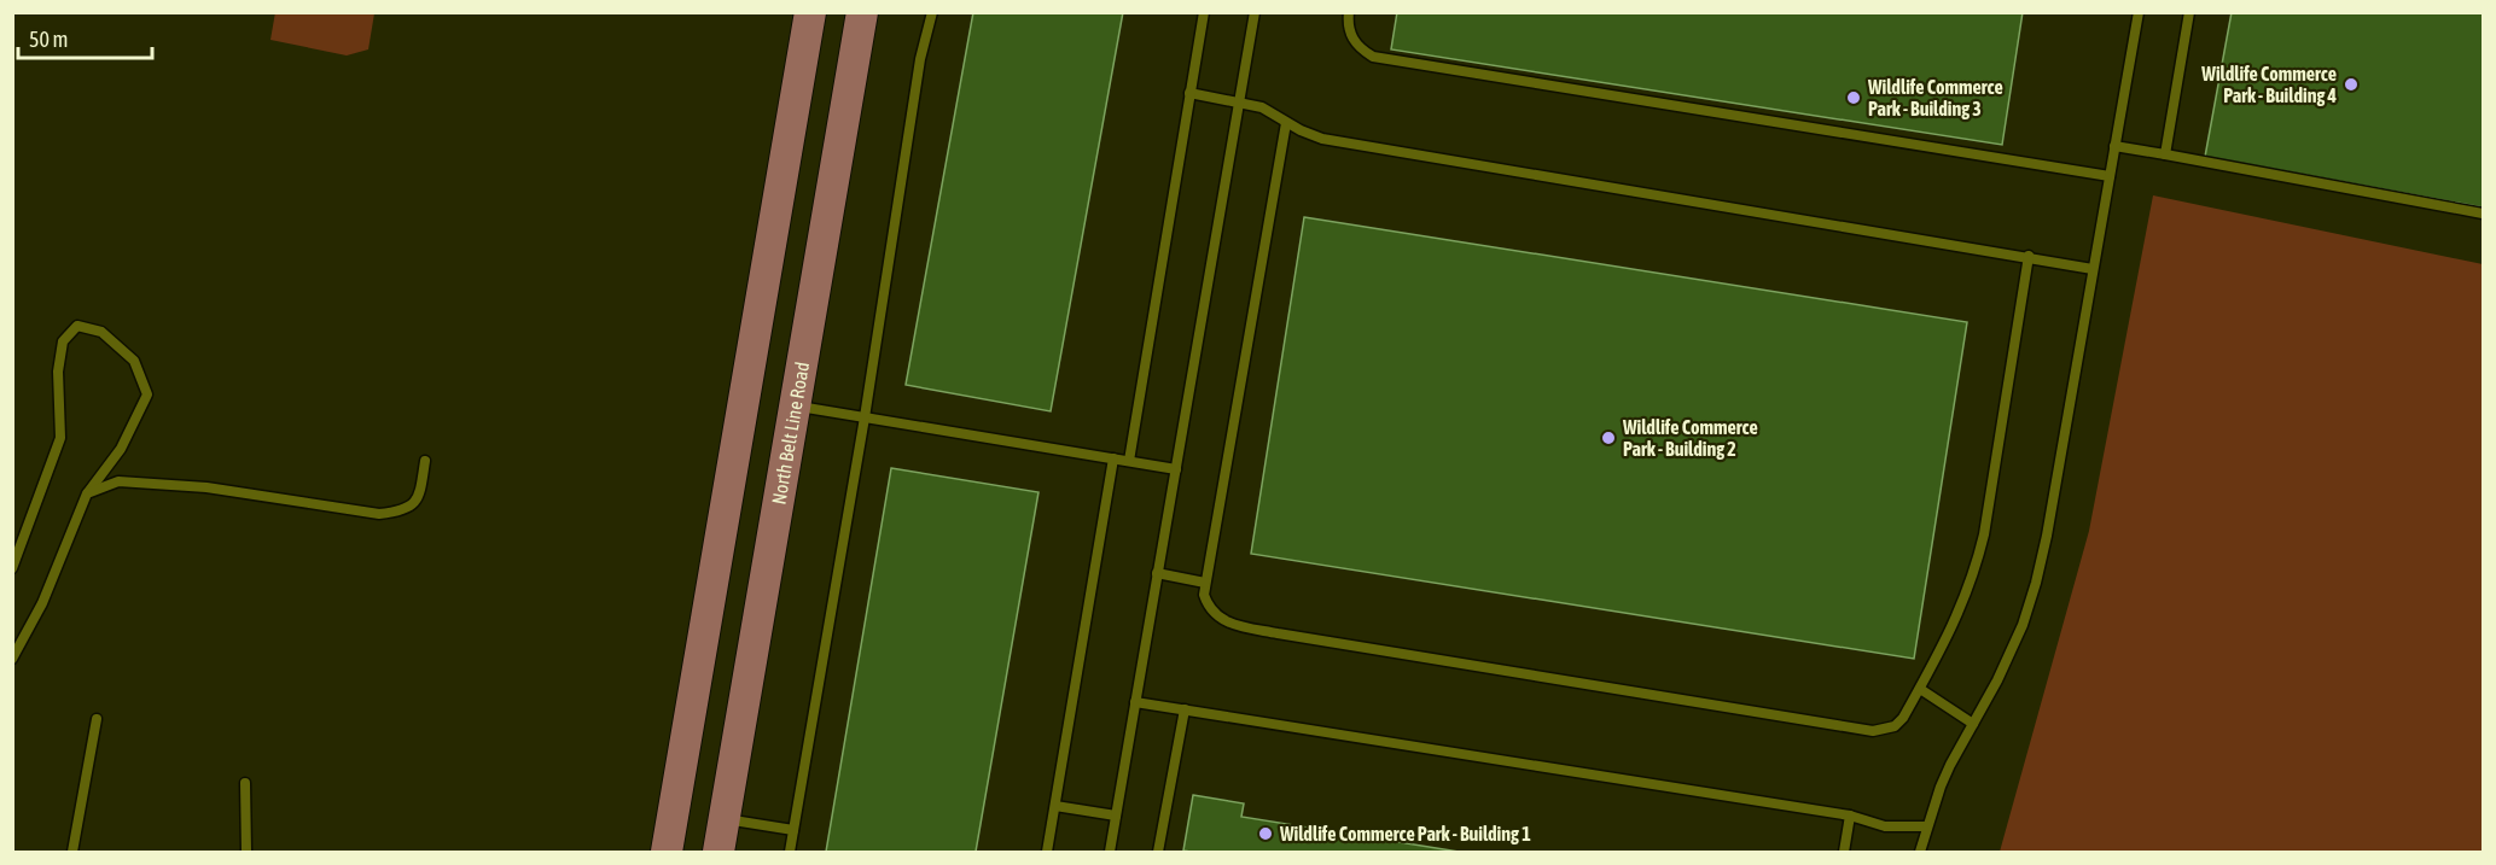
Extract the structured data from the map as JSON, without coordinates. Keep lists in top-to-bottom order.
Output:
{
  "streets": {
    "main road": ["North Belt Line Road"]
  },
  "places": [
    "Wildlife Commerce Park - Building 4",
    "Wildlife Commerce Park - Building 3",
    "Wildlife Commerce Park - Building 2",
    "Wildlife Commerce Park - Building 1"
  ],
  "scale_bar": "50 m"
}
